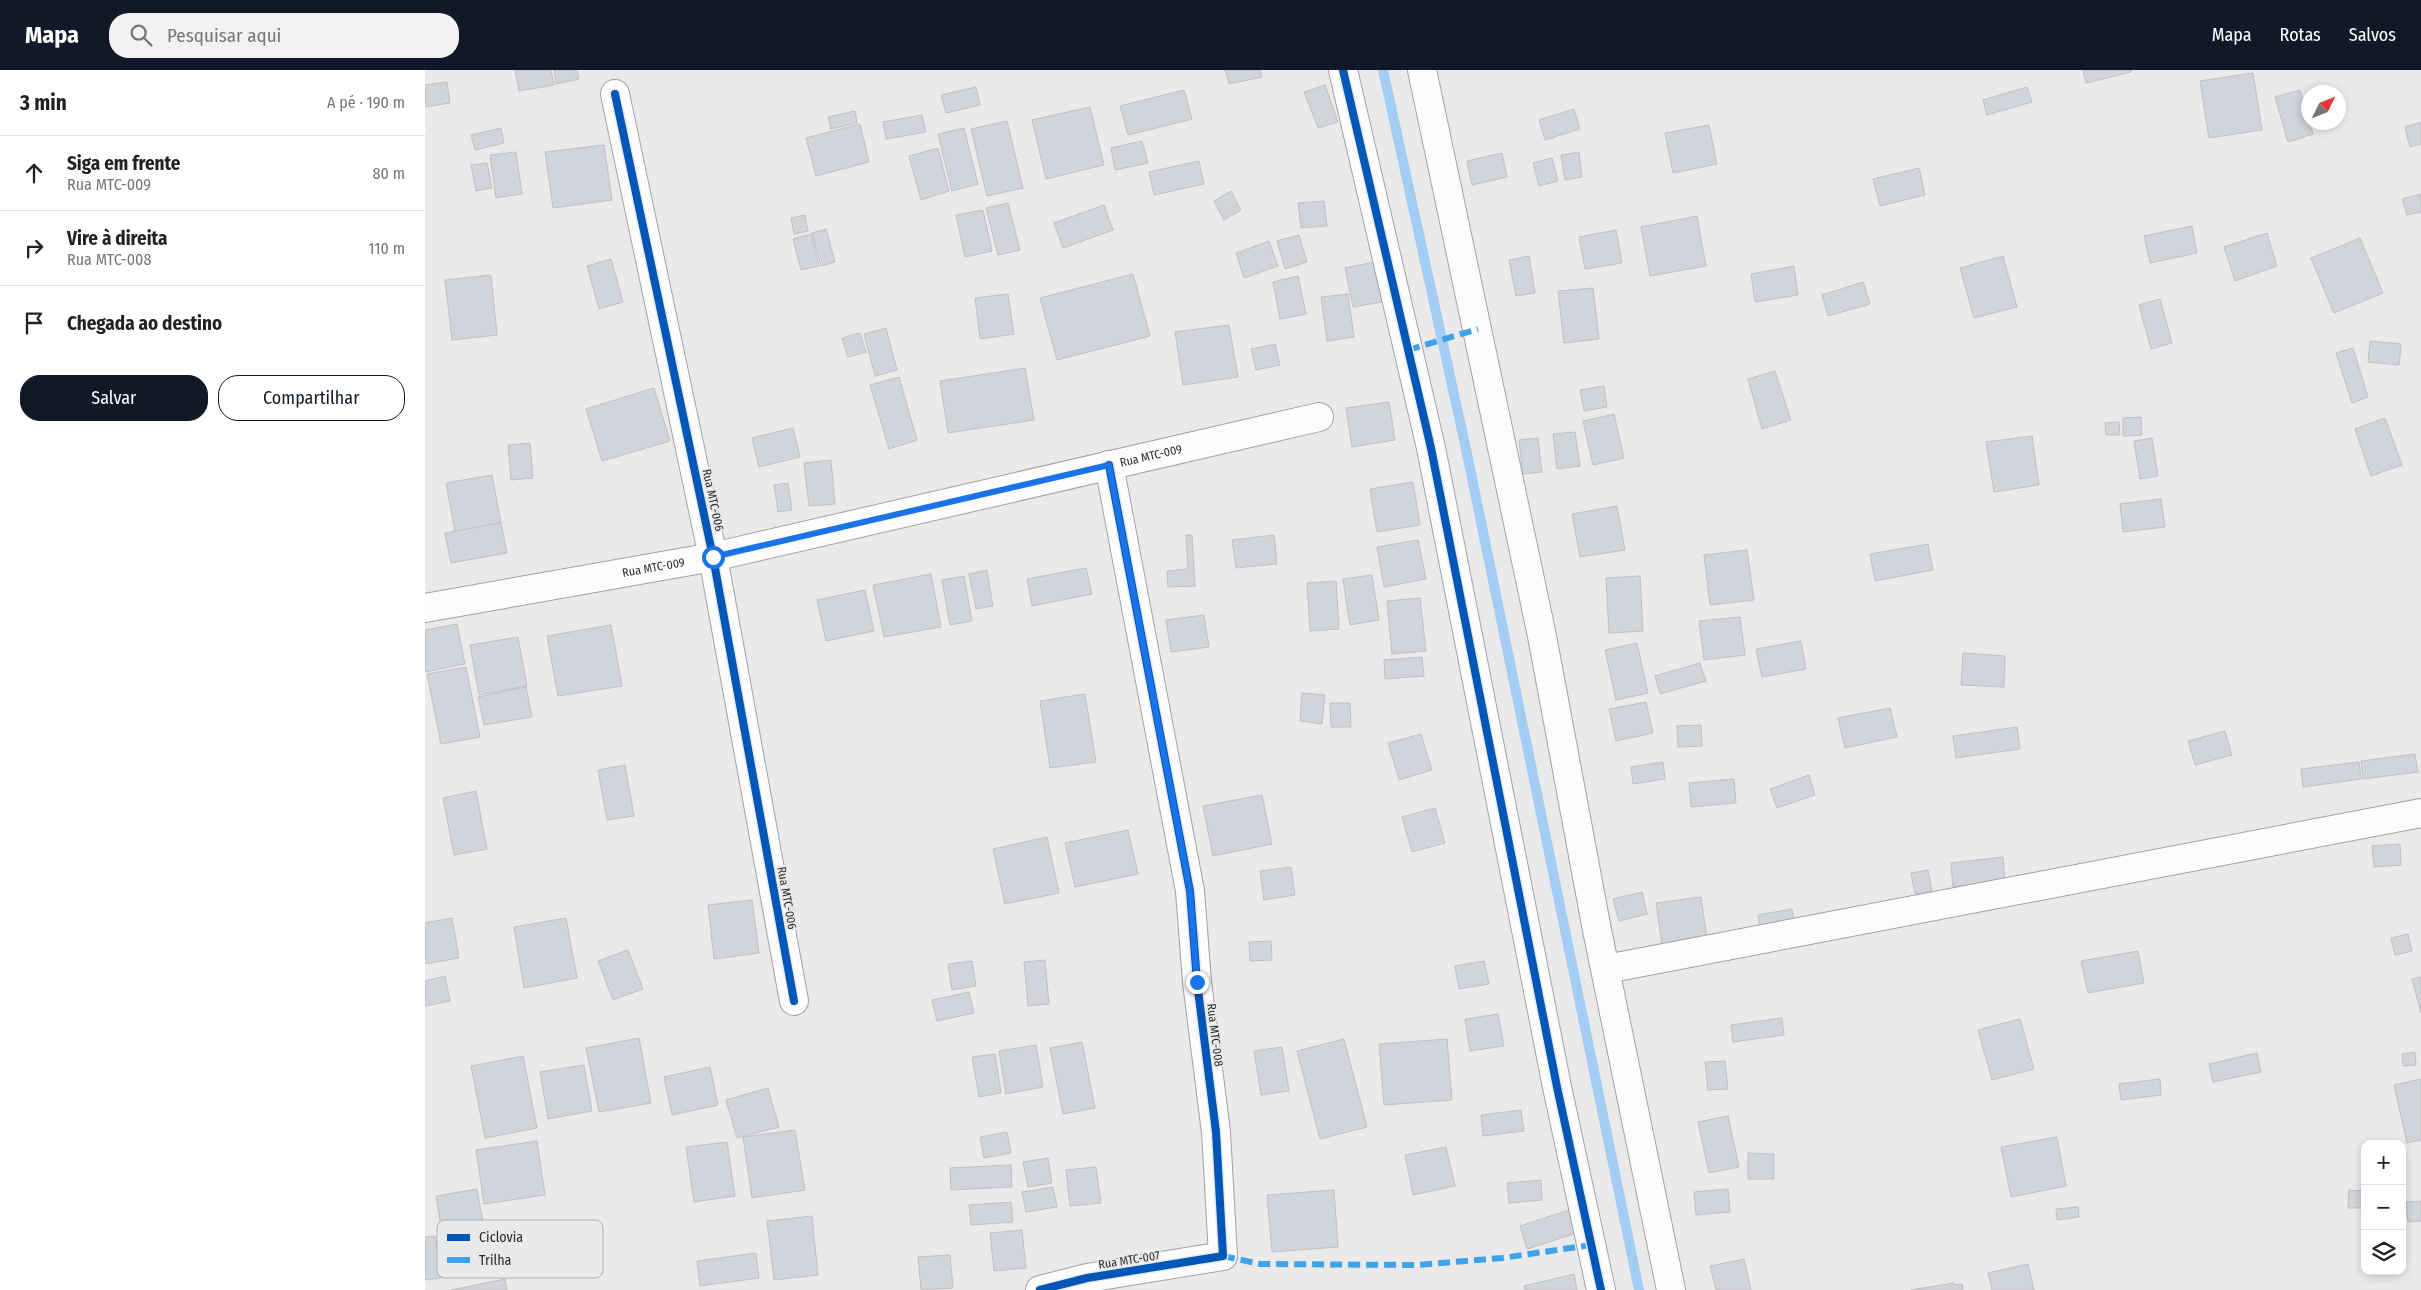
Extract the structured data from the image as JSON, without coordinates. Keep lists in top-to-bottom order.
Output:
{
  "streets": {
    "street": [
      "Rua MTC-009",
      "Rua MTC-006",
      "Rua MTC-008",
      "Rua MTC-007"
    ]
  },
  "crossings": [
    ["Rua MTC-009", "Rua MTC-006"],
    ["Rua MTC-009", "Rua MTC-008"],
    ["Rua MTC-008", "Rua MTC-007"]
  ],
  "legend": ["Ciclovia", "Trilha"],
  "north": "top right",
  "page": {
    "header": "Mapa",
    "search": "Pesquisar aqui",
    "nav": ["Mapa", "Rotas", "Salvos"],
    "heading": ["3 min", "A pé · 190 m"],
    "list": [
      ["Siga em frente", "Rua MTC-009", "80 m"],
      ["Vire à direita", "Rua MTC-008", "110 m"],
      "Chegada ao destino"
    ],
    "buttons": ["Salvar", "Compartilhar"],
    "map_buttons": ["+", "−"]
  }
}
